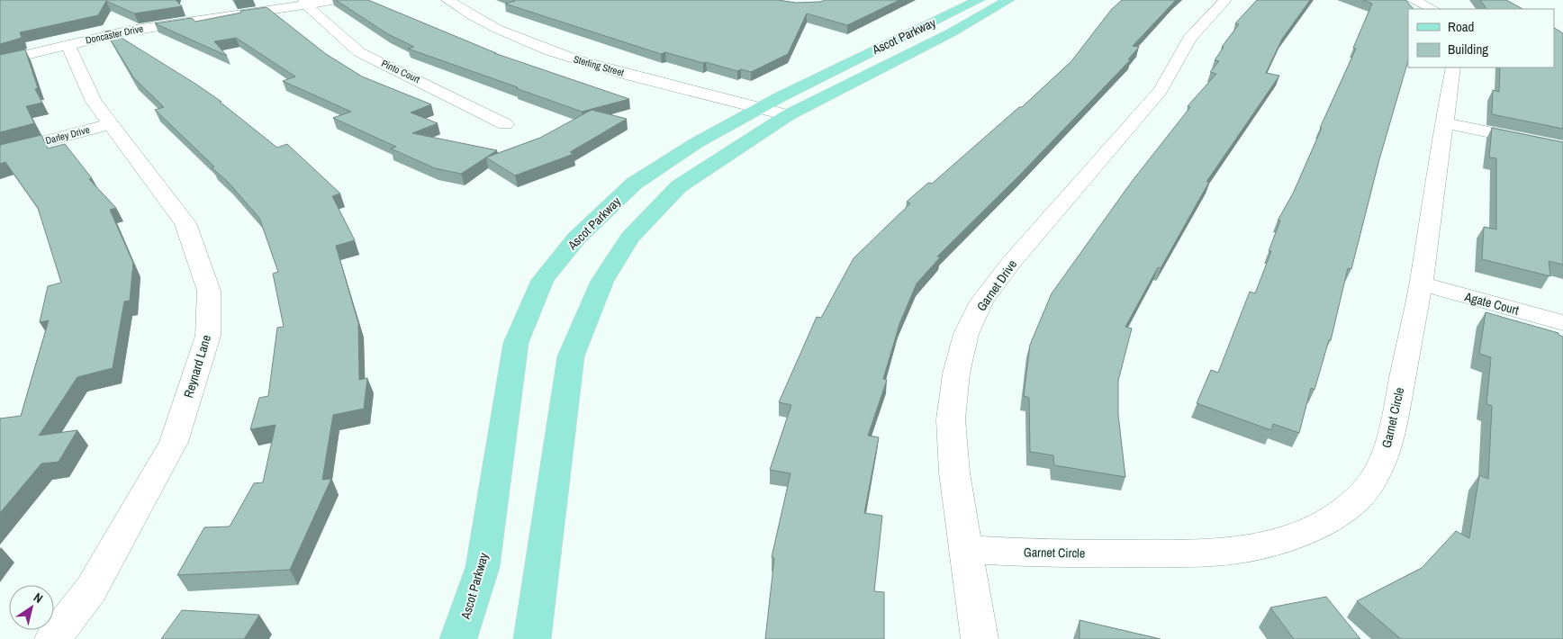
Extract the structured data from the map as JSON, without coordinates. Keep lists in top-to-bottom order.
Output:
{
  "streets": {
    "main road": ["Ascot Parkway"],
    "street": [
      "Doncaster Drive",
      "Sterling Street",
      "Pinto Court",
      "Darley Drive",
      "Garnet Drive",
      "Agate Court",
      "Reynard Lane",
      "Garnet Circle"
    ]
  },
  "crossings": [
    ["Doncaster Drive", "Pinto Court"],
    ["Doncaster Drive", "Reynard Lane"],
    ["Ascot Parkway", "Sterling Street"],
    ["Darley Drive", "Reynard Lane"],
    ["Garnet Drive", "Garnet Circle"],
    ["Agate Court", "Garnet Circle"]
  ],
  "legend": ["Road", "Building"],
  "north": "top right"
}
